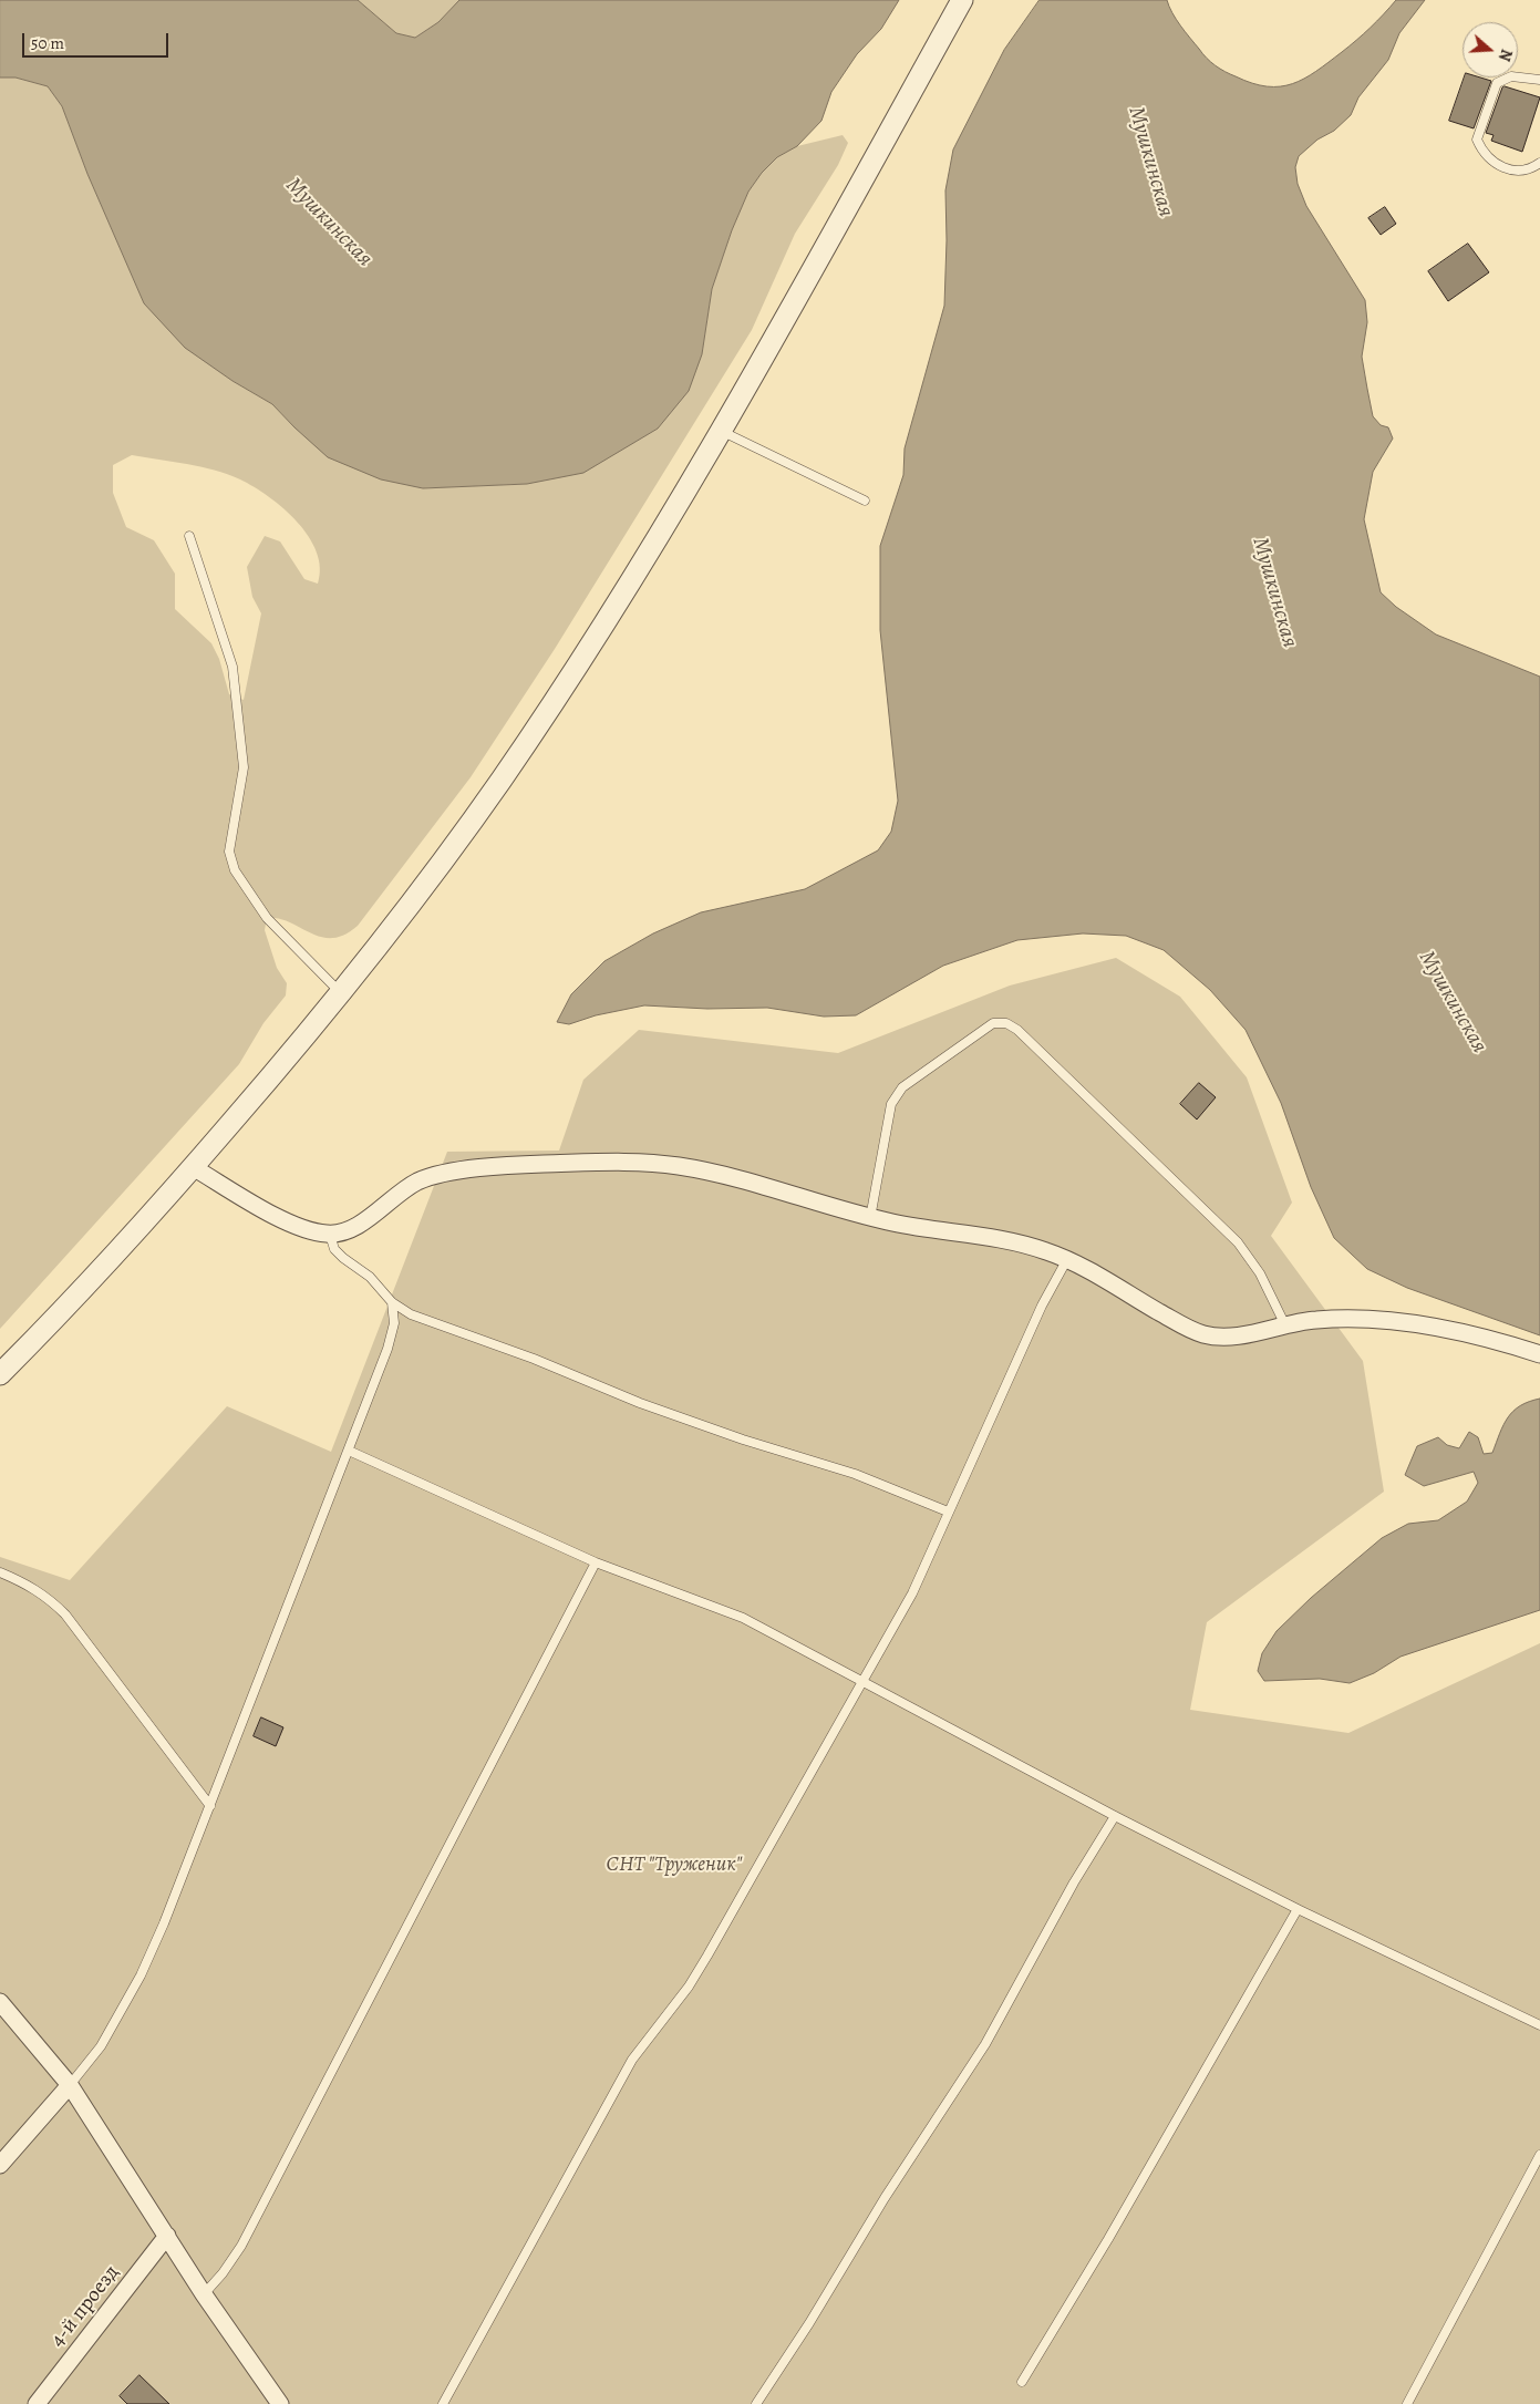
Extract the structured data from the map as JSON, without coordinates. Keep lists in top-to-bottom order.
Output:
{
  "streets": {
    "street": ["4-й проезд"]
  },
  "water": ["Мушкинская"],
  "parks": ["СНТ \"Труженик\""],
  "scale_bar": "50 m",
  "north": "right"
}
